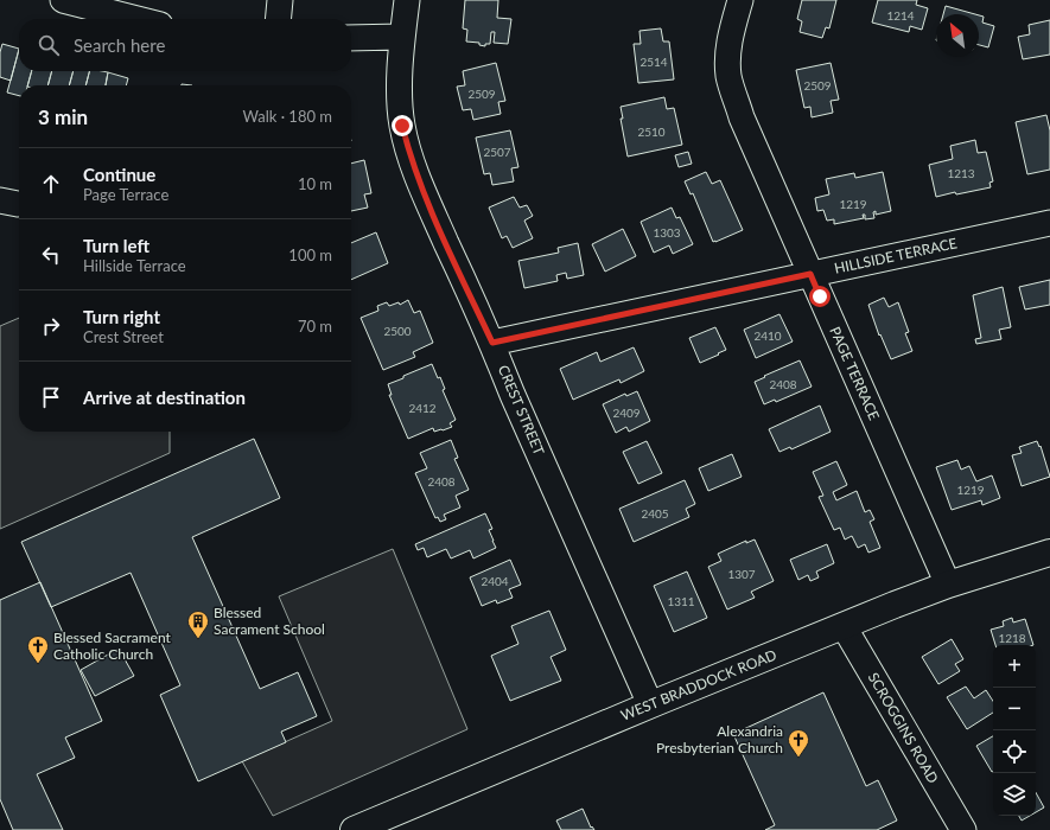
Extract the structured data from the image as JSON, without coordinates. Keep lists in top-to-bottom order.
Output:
{
  "streets": {
    "main road": ["WEST BRADDOCK ROAD"],
    "street": [
      "HILLSIDE TERRACE",
      "PAGE TERRACE",
      "CREST STREET",
      "SCROGGINS ROAD"
    ]
  },
  "crossings": [
    ["HILLSIDE TERRACE", "PAGE TERRACE"],
    ["HILLSIDE TERRACE", "CREST STREET"],
    ["PAGE TERRACE", "WEST BRADDOCK ROAD"],
    ["CREST STREET", "WEST BRADDOCK ROAD"],
    ["WEST BRADDOCK ROAD", "SCROGGINS ROAD"]
  ],
  "places": {
    "building": ["Blessed Sacrament School"],
    "church": ["Blessed Sacrament Catholic Church", "Alexandria Presbyterian Church"]
  },
  "house_numbers": [
    "1214",
    "2514",
    "2509",
    "2509",
    "2510",
    "2507",
    "1213",
    "1219",
    "1303",
    "2500",
    "2410",
    "2408",
    "2412",
    "2409",
    "2408",
    "1219",
    "2405",
    "1307",
    "2404",
    "1311",
    "1218"
  ],
  "north": "top left",
  "page": {
    "search": "Search here",
    "heading": ["3 min", "Walk · 180 m"],
    "list": [
      ["Continue", "Page Terrace", "10 m"],
      ["Turn left", "Hillside Terrace", "100 m"],
      ["Turn right", "Crest Street", "70 m"],
      "Arrive at destination"
    ],
    "map_buttons": ["+", "−"]
  }
}
